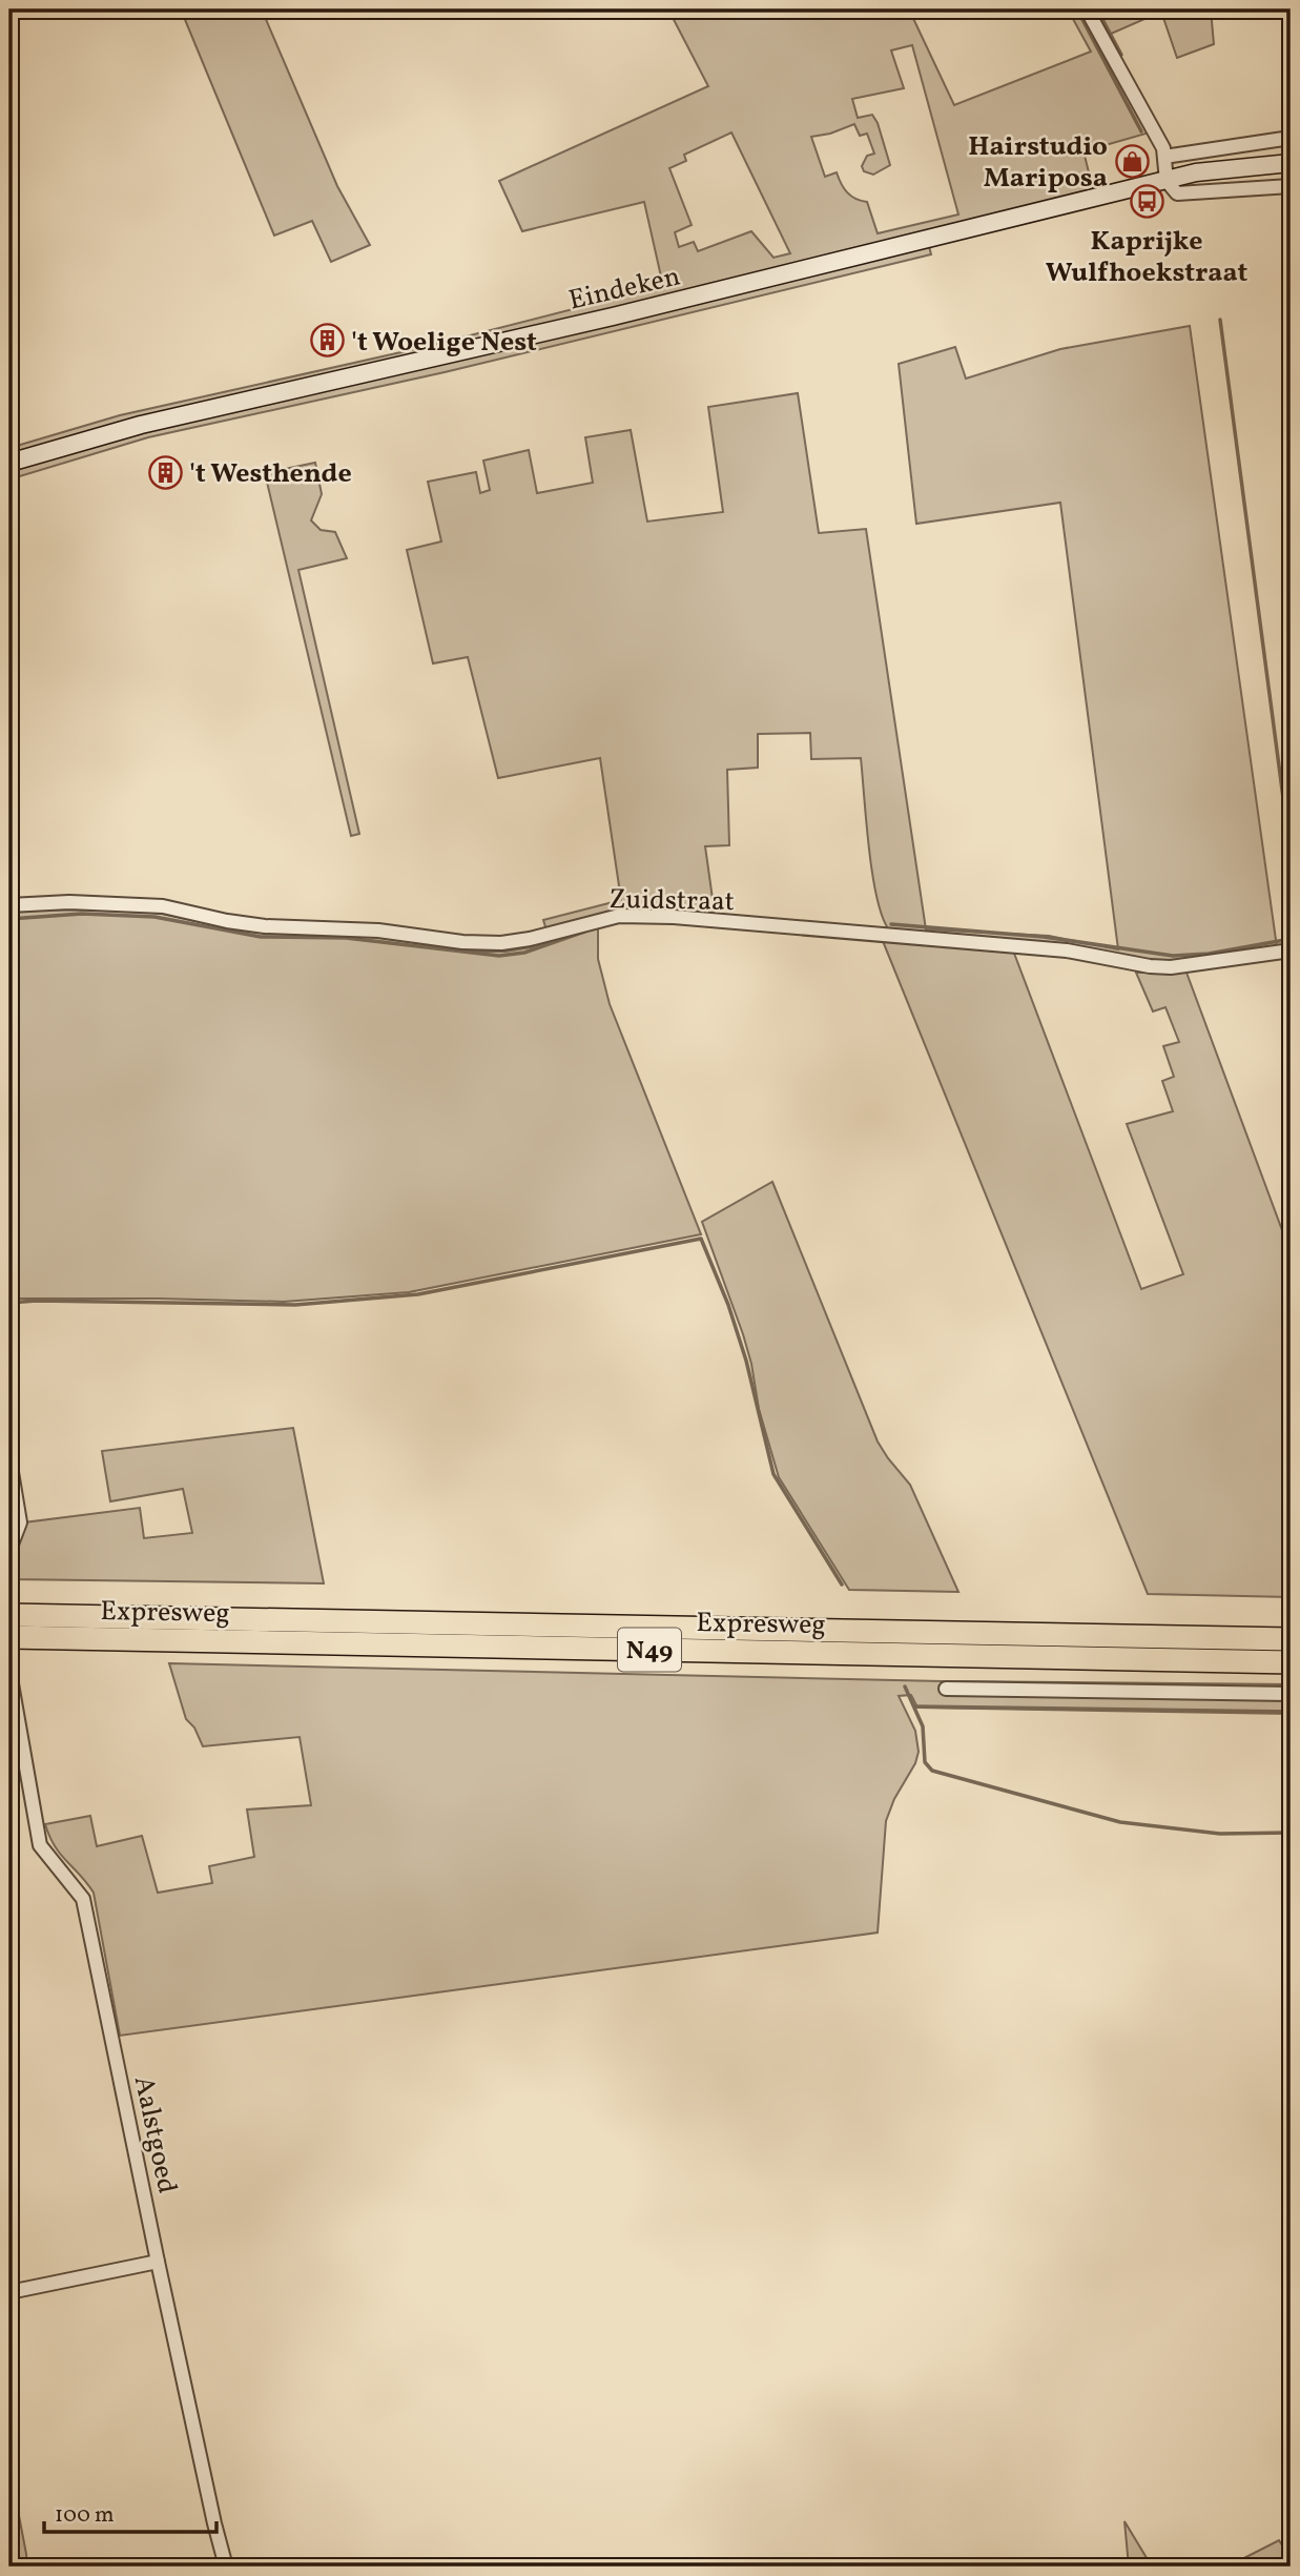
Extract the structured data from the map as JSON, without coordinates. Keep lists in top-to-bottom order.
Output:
{
  "streets": {
    "highway": ["Expresweg", "N49"],
    "street": ["Eindeken", "Zuidstraat", "Aalstgoed"]
  },
  "places": {
    "shop": ["Hairstudio Mariposa"],
    "bus stop": ["Kaprijke Wulfhoekstraat"],
    "building": ["'t Woelige Nest", "'t Westhende"]
  },
  "scale_bar": "100 m"
}
